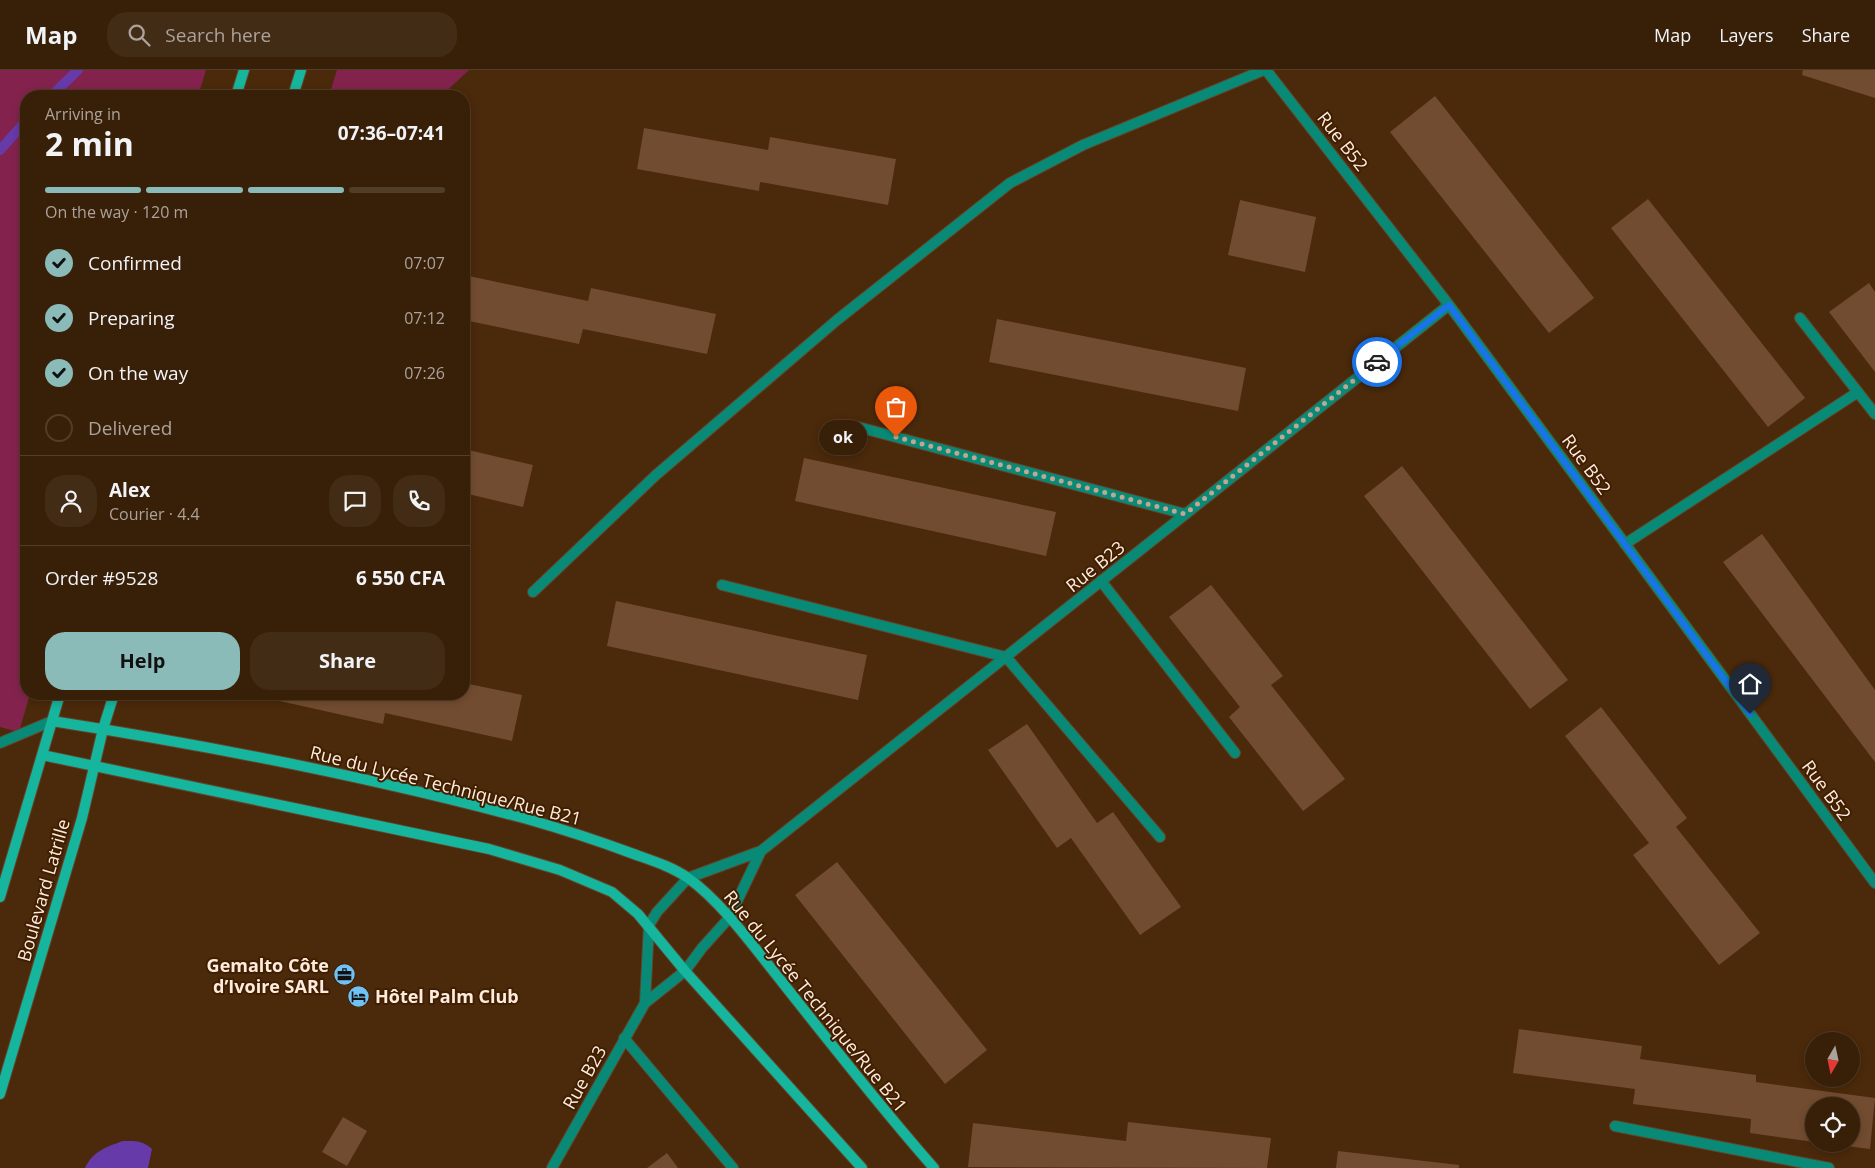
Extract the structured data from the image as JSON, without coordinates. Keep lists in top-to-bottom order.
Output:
{
  "streets": {
    "street": [
      "Rue B52",
      "Rue B23",
      "Rue du Lycée Technique/Rue B21",
      "Boulevard Latrille"
    ]
  },
  "crossings": [
    ["Rue B52", "Rue B23"],
    ["Rue du Lycée Technique/Rue B21", "Boulevard Latrille"]
  ],
  "places": {
    "other": ["ok"],
    "office": ["Gemalto Côte d’Ivoire SARL"],
    "hotel": ["Hôtel Palm Club"]
  },
  "north": "bottom",
  "page": {
    "header": "Map",
    "search": "Search here",
    "nav": ["Map", "Layers", "Share"],
    "heading": ["2 min", "Arriving in", "07:36–07:41"],
    "panel": [
      "Alex",
      "Courier · 4.4",
      "Order #9528",
      "6 550 CFA"
    ],
    "bar": "On the way · 120 m",
    "list": [
      ["Confirmed", "07:07"],
      ["Preparing", "07:12"],
      ["On the way", "07:26"],
      "Delivered"
    ],
    "bubble": "ok",
    "buttons": ["Help", "Share"]
  }
}
